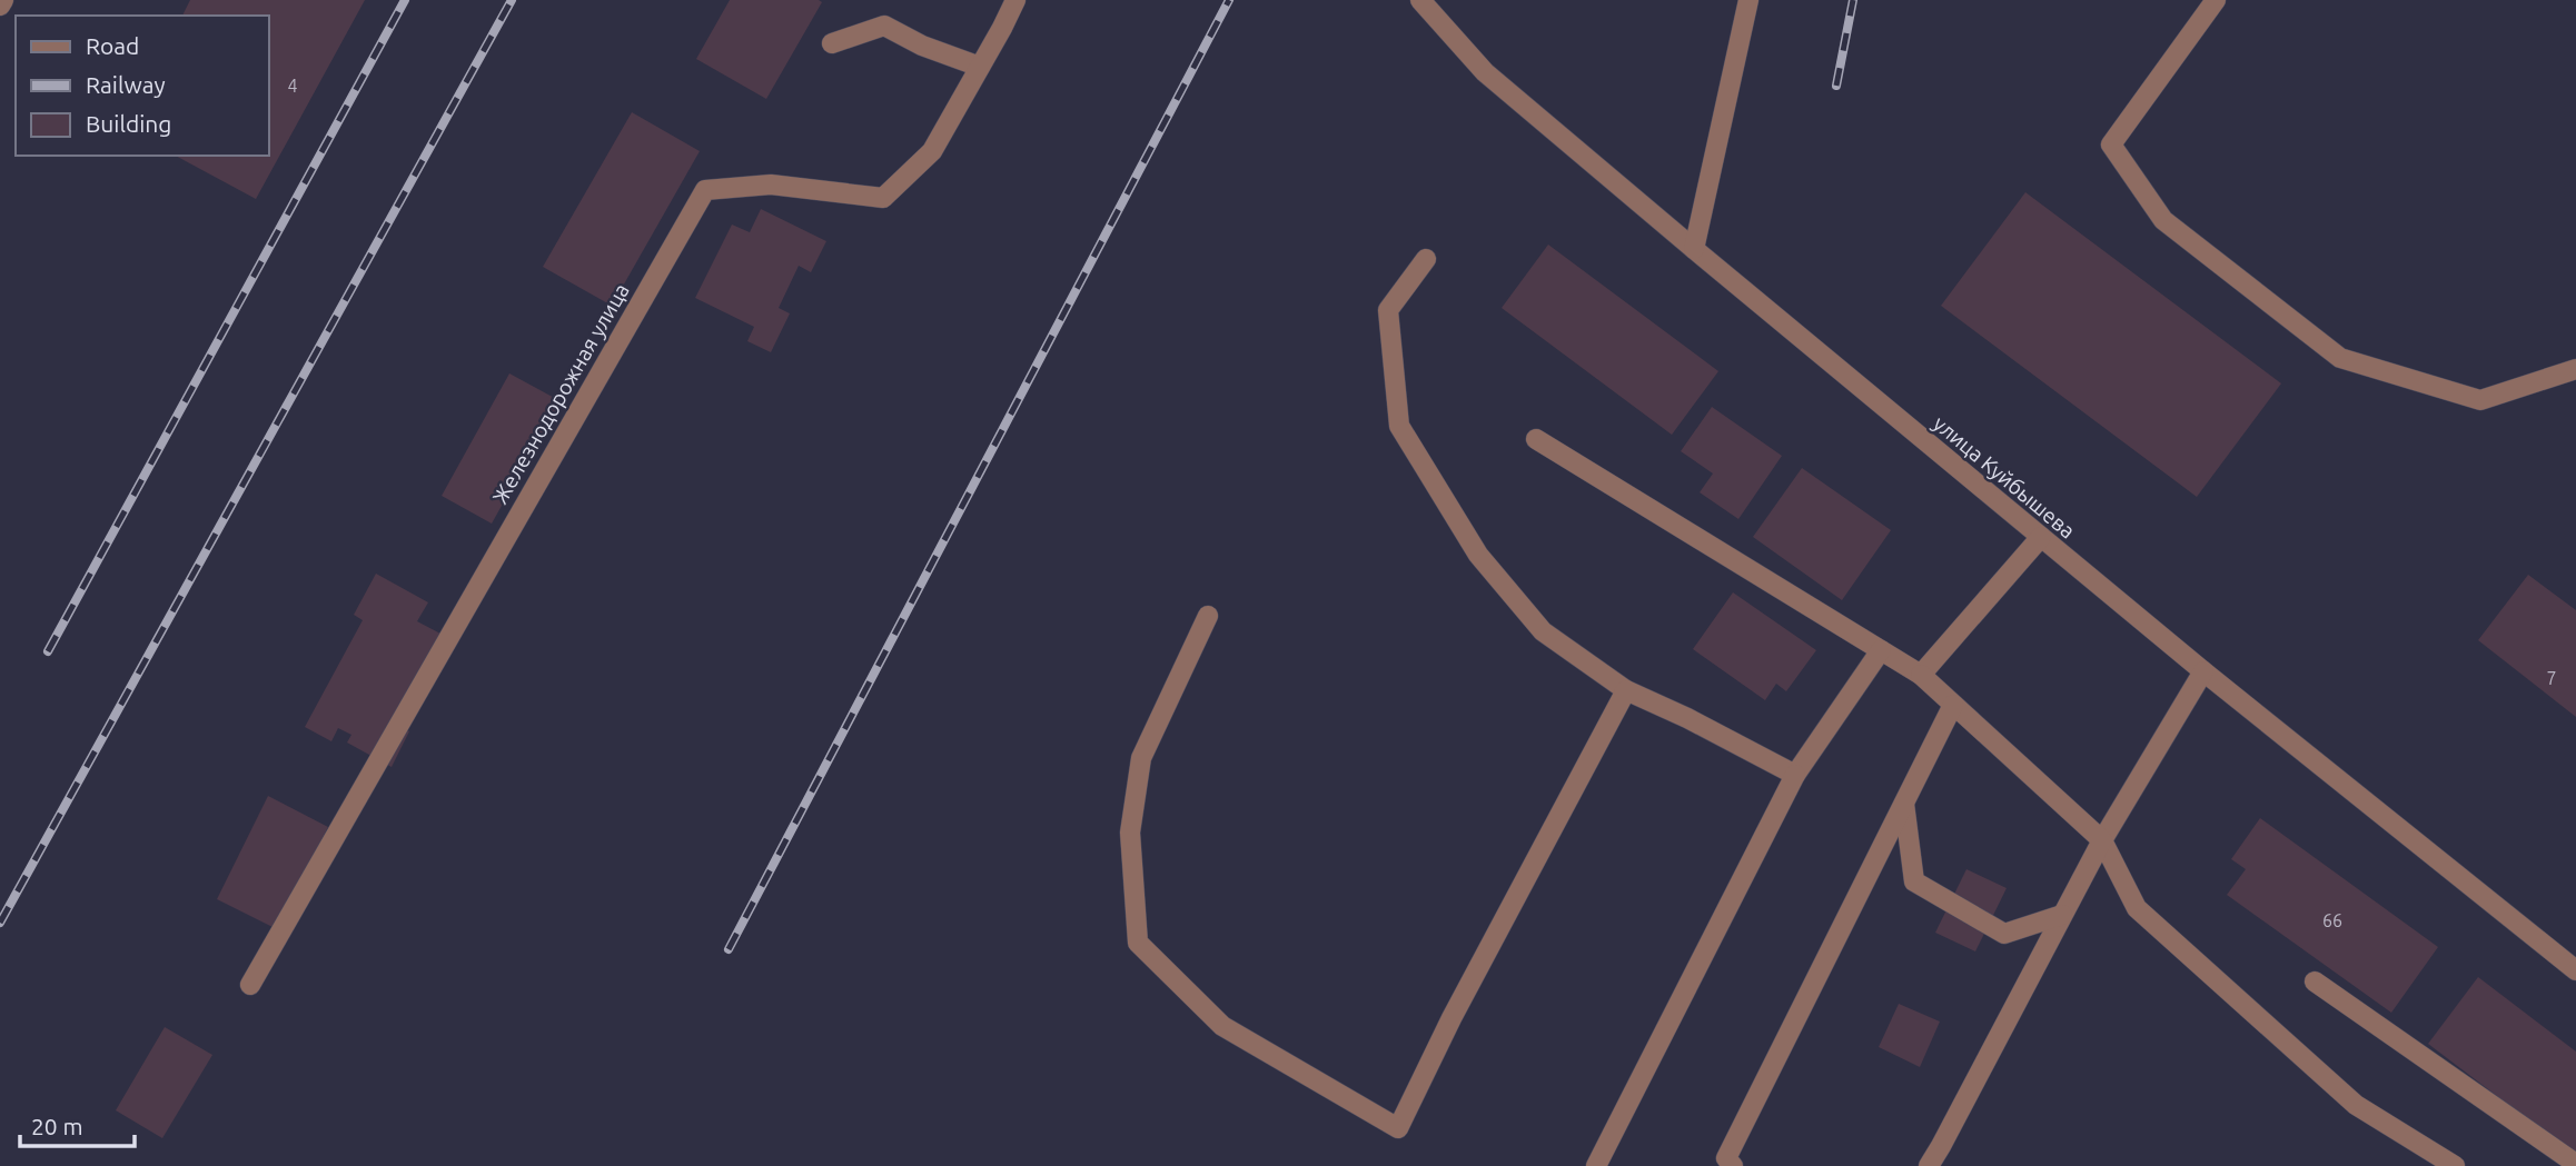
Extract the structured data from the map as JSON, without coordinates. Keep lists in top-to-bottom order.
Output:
{
  "streets": {
    "street": ["Железнодорожная улица", "улица Куйбышева"]
  },
  "house_numbers": ["4", "7", "66"],
  "legend": ["Road", "Railway", "Building"],
  "scale_bar": "20 m"
}
